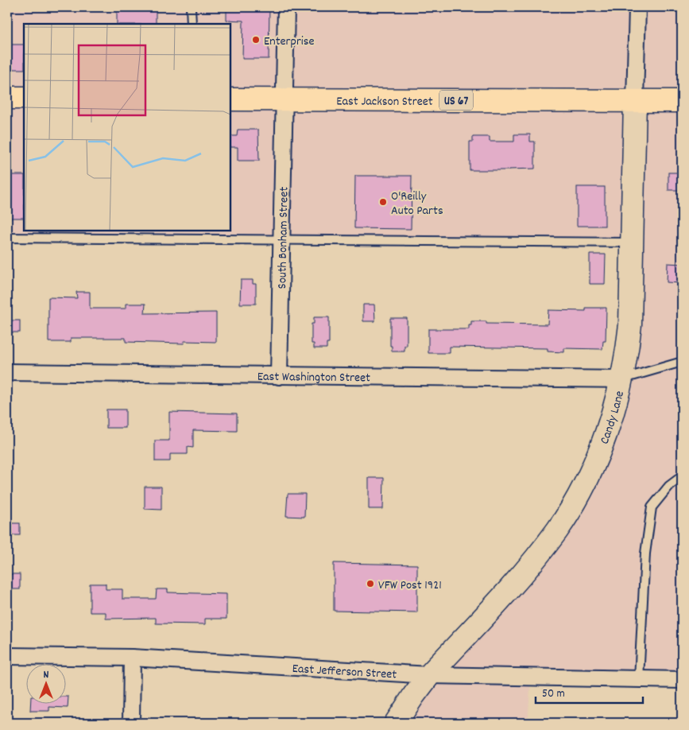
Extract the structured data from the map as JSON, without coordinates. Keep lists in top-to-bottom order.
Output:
{
  "streets": {
    "highway": ["East Jackson Street", "US 67"],
    "main road": ["Candy Lane"],
    "street": ["South Bonham Street", "East Washington Street", "East Jefferson Street"]
  },
  "crossings": [
    ["East Jackson Street", "South Bonham Street"],
    ["East Jackson Street", "Candy Lane"],
    ["South Bonham Street", "East Washington Street"],
    ["East Washington Street", "Candy Lane"],
    ["Candy Lane", "East Jefferson Street"]
  ],
  "places": ["Enterprise", "O'Reilly Auto Parts", "VFW Post 1921"],
  "scale_bar": "50 m",
  "north": "top"
}
